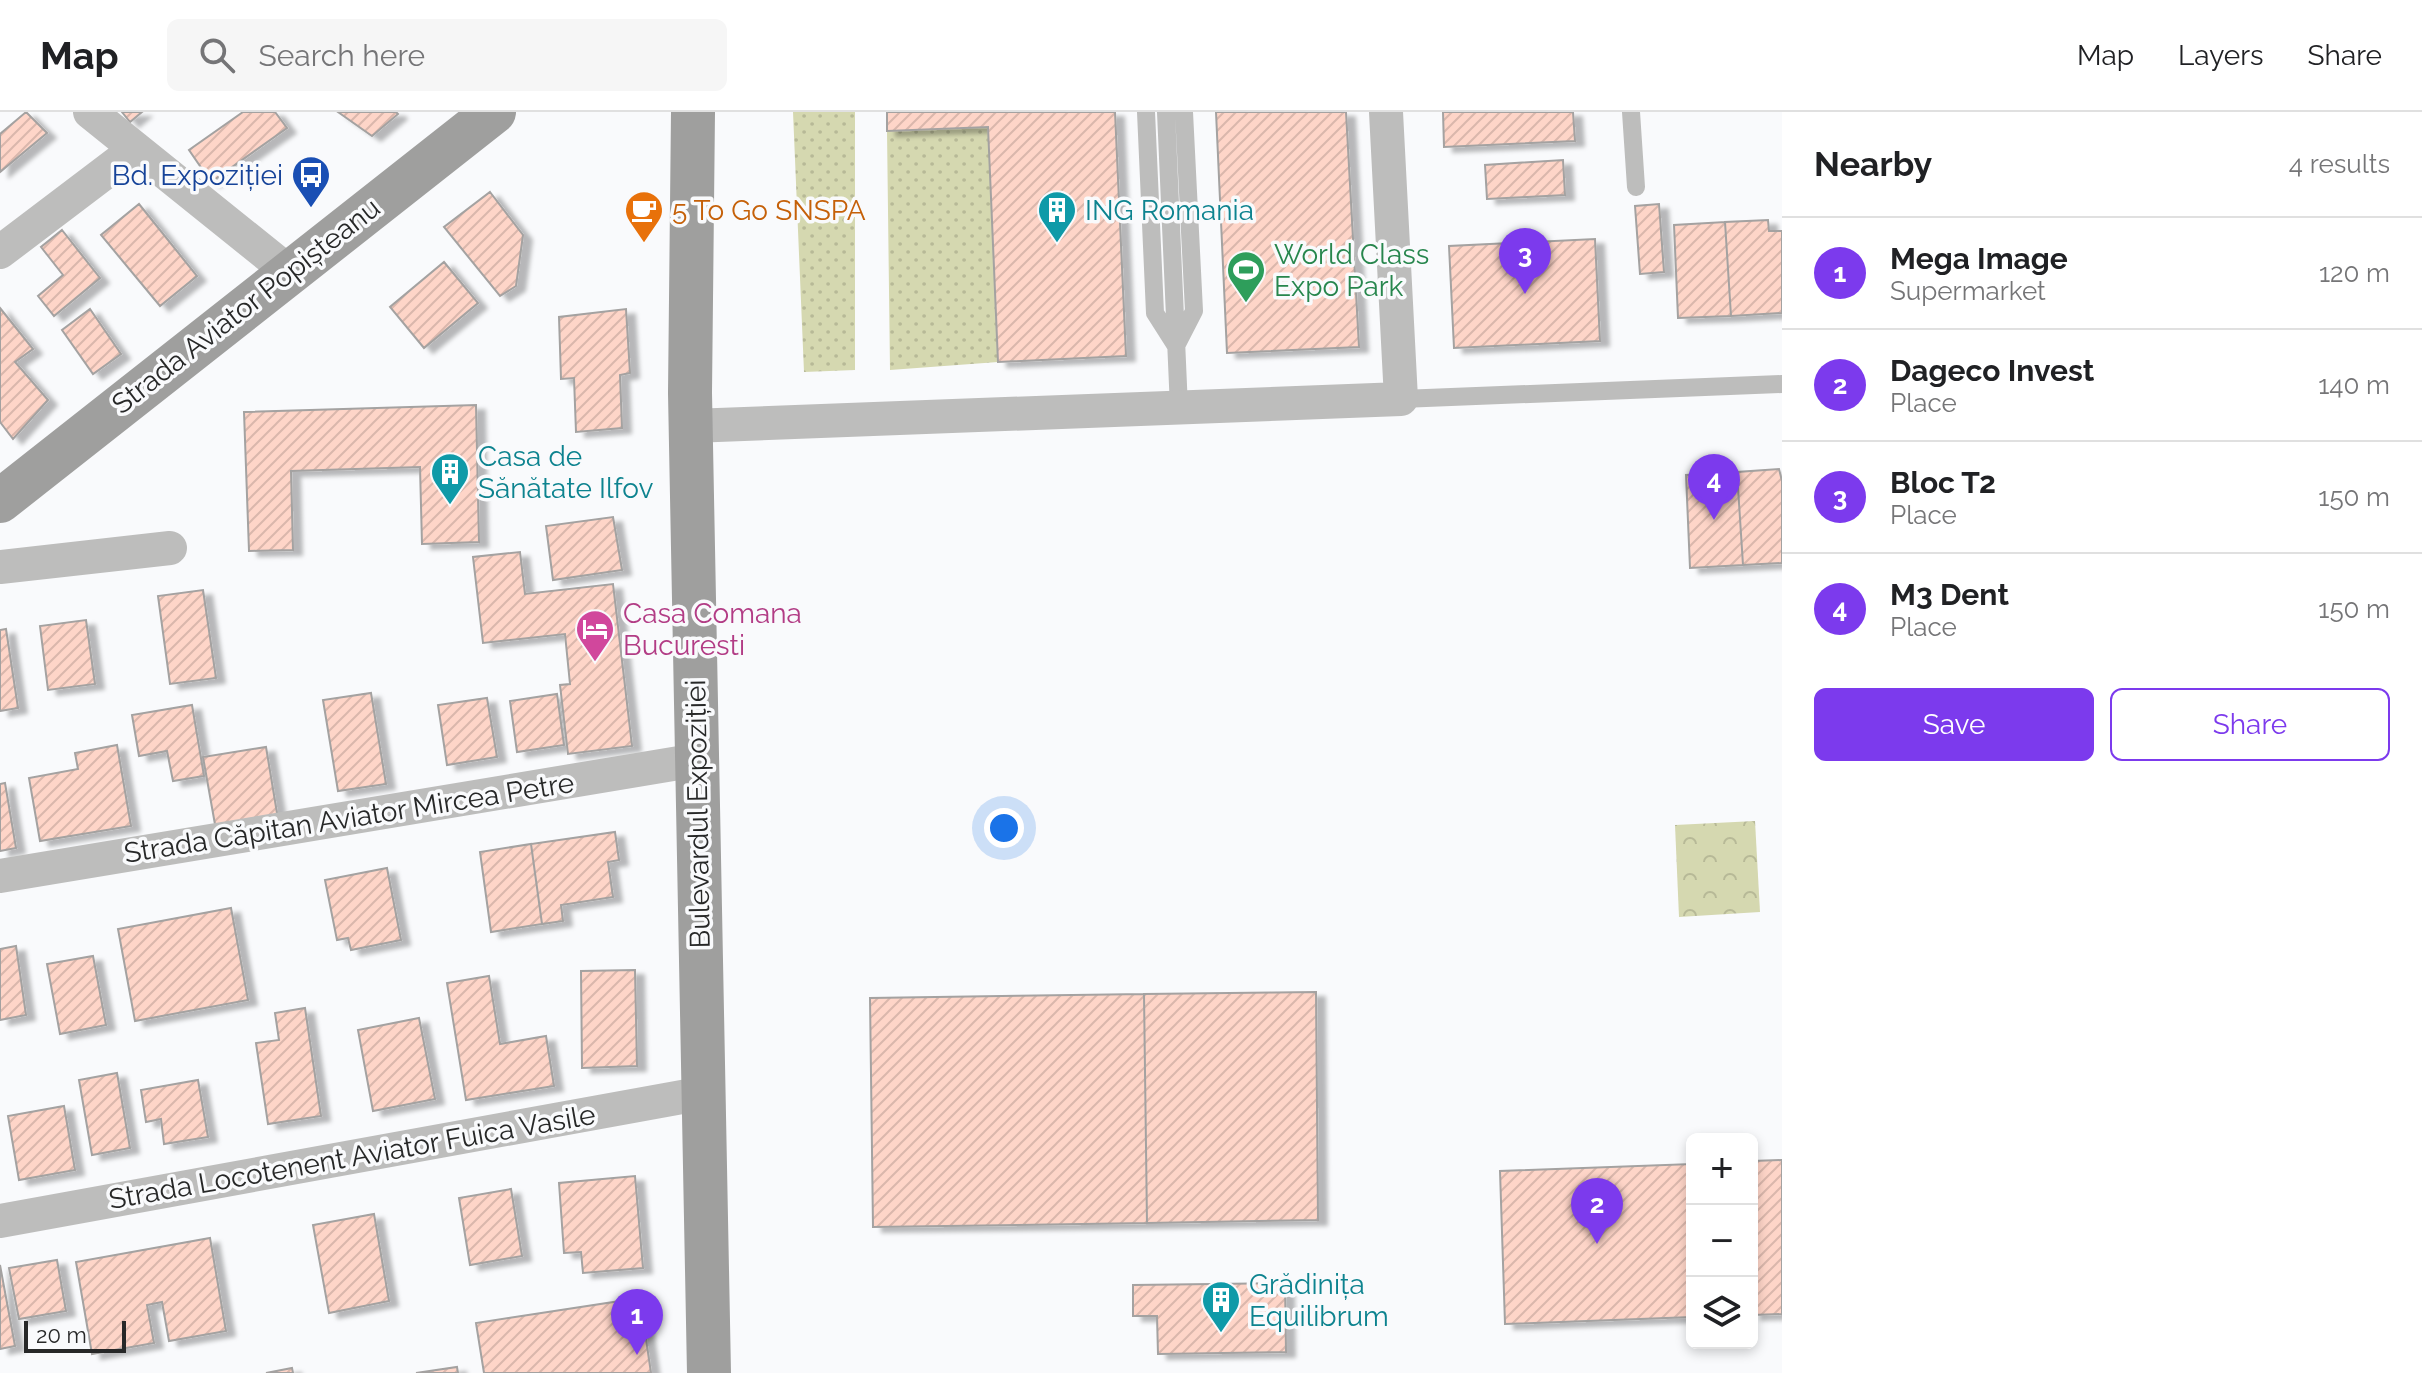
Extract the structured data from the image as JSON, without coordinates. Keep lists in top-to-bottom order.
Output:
{
  "streets": {
    "street": [
      "Strada Aviator Popișteanu",
      "Bulevardul Expoziției",
      "Strada Căpitan Aviator Mircea Petre",
      "Strada Locotenent Aviator Fuica Vasile"
    ]
  },
  "crossings": [
    ["Bulevardul Expoziției", "Strada Căpitan Aviator Mircea Petre"],
    ["Bulevardul Expoziției", "Strada Locotenent Aviator Fuica Vasile"]
  ],
  "places": {
    "bus stop": ["Bd. Expoziției"],
    "cafe": ["5 To Go SNSPA"],
    "building": ["ING Romania", "Casa de Sănătate Ilfov", "Grădinița Equilibrum"],
    "sports": ["World Class Expo Park"],
    "hotel": ["Casa Comana Bucuresti"]
  },
  "scale_bar": "20 m",
  "page": {
    "header": "Map",
    "search": "Search here",
    "nav": ["Map", "Layers", "Share"],
    "heading": ["Nearby", "4 results"],
    "list": [
      {
        "mark": "1",
        "name": "Mega Image",
        "note": "Supermarket",
        "value": "120 m"
      },
      {
        "mark": "2",
        "name": "Dageco Invest",
        "note": "Place",
        "value": "140 m"
      },
      {
        "mark": "3",
        "name": "Bloc T2",
        "note": "Place",
        "value": "150 m"
      },
      {
        "mark": "4",
        "name": "M3 Dent",
        "note": "Place",
        "value": "150 m"
      }
    ],
    "pins": [
      "3",
      "4",
      "2",
      "1"
    ],
    "buttons": ["Save", "Share"],
    "map_buttons": ["+", "−"],
    "scale": "20 m"
  }
}
